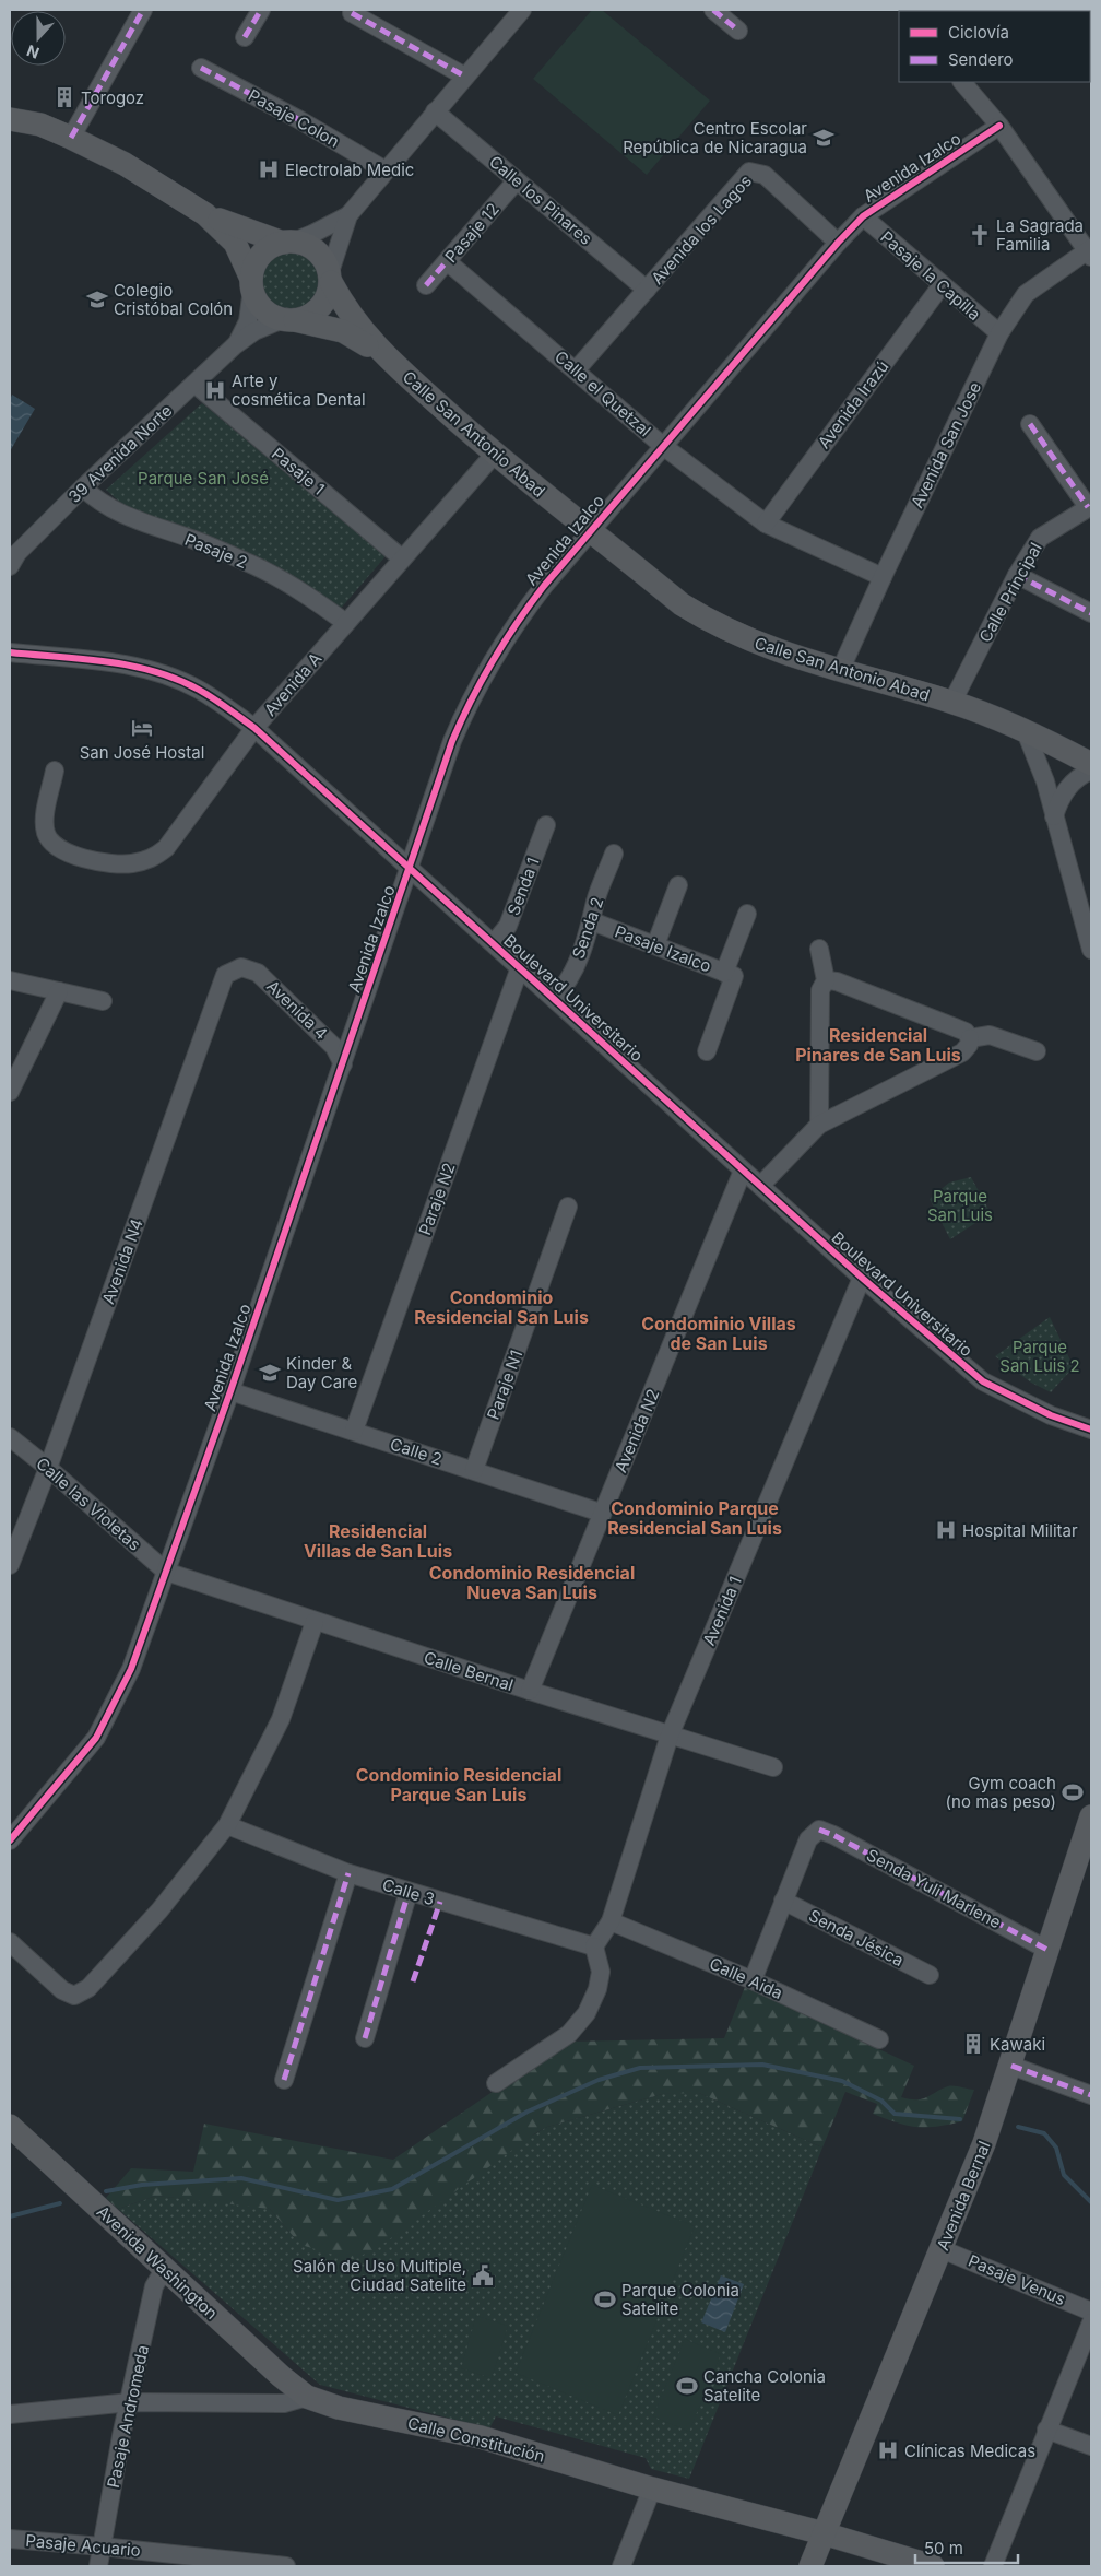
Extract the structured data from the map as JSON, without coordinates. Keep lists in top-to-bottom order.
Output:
{
  "streets": {
    "main road": [
      "Calle San Antonio Abad",
      "Avenida Bernal",
      "Avenida Washington",
      "Calle Constitución"
    ],
    "street": [
      "Pasaje Colon",
      "Avenida Izalco",
      "Calle los Pinares",
      "Avenida los Lagos",
      "Pasaje 12",
      "Pasaje la Capilla",
      "Calle el Quetzal",
      "Avenida Irazú",
      "Avenida San Jose",
      "39 Avenida Norte",
      "Pasaje 1",
      "Pasaje 2",
      "Calle Principal",
      "Avenida A",
      "Senda 1",
      "Senda 2",
      "Pasaje Izalco",
      "Boulevard Universitario",
      "Avenida 4",
      "Paraje N2",
      "Avenida N4",
      "Paraje N1",
      "Avenida N2",
      "Calle 2",
      "Calle las Violetas",
      "Avenida 1",
      "Calle Bernal",
      "Senda Yuli Marlene",
      "Calle 3",
      "Senda Jésica",
      "Calle Aida",
      "Pasaje Venus",
      "Pasaje Andromeda",
      "Pasaje Acuario"
    ]
  },
  "crossings": [
    ["Avenida Izalco", "Avenida los Lagos"],
    ["Avenida Izalco", "Pasaje la Capilla"],
    ["Avenida Izalco", "Calle el Quetzal"],
    ["Avenida Izalco", "Calle San Antonio Abad"],
    ["Avenida Izalco", "Boulevard Universitario"],
    ["Avenida Izalco", "Avenida 4"],
    ["Avenida Izalco", "Calle 2"],
    ["Avenida Izalco", "Calle las Violetas"],
    ["Avenida Izalco", "Calle Bernal"],
    ["Calle los Pinares", "Avenida los Lagos"],
    ["Calle los Pinares", "Pasaje 12"],
    ["Avenida los Lagos", "Calle el Quetzal"],
    ["Pasaje 12", "Calle el Quetzal"],
    ["Pasaje la Capilla", "Avenida Irazú"],
    ["Pasaje la Capilla", "Avenida San Jose"],
    ["Calle el Quetzal", "Avenida Irazú"],
    ["Calle el Quetzal", "Avenida San Jose"],
    ["Calle San Antonio Abad", "Avenida San Jose"],
    ["Calle San Antonio Abad", "39 Avenida Norte"],
    ["Calle San Antonio Abad", "Calle Principal"],
    ["Calle San Antonio Abad", "Avenida A"],
    ["39 Avenida Norte", "Pasaje 1"],
    ["39 Avenida Norte", "Pasaje 2"],
    ["Pasaje 1", "Avenida A"],
    ["Pasaje 2", "Avenida A"],
    ["Avenida A", "Boulevard Universitario"],
    ["Senda 1", "Boulevard Universitario"],
    ["Senda 2", "Pasaje Izalco"],
    ["Senda 2", "Boulevard Universitario"],
    ["Boulevard Universitario", "Paraje N2"],
    ["Boulevard Universitario", "Avenida N2"],
    ["Boulevard Universitario", "Avenida 1"],
    ["Avenida 4", "Avenida N4"],
    ["Paraje N2", "Calle 2"],
    ["Avenida N4", "Calle las Violetas"],
    ["Paraje N1", "Calle 2"],
    ["Avenida N2", "Calle 2"],
    ["Avenida N2", "Calle Bernal"],
    ["Calle las Violetas", "Calle Bernal"],
    ["Avenida 1", "Calle Bernal"],
    ["Avenida 1", "Calle 3"],
    ["Avenida 1", "Calle Aida"],
    ["Senda Yuli Marlene", "Senda Jésica"],
    ["Senda Yuli Marlene", "Avenida Bernal"],
    ["Avenida Bernal", "Pasaje Venus"],
    ["Avenida Bernal", "Calle Constitución"],
    ["Avenida Washington", "Pasaje Andromeda"],
    ["Avenida Washington", "Calle Constitución"],
    ["Pasaje Andromeda", "Pasaje Acuario"]
  ],
  "districts": [
    "Residencial Pinares de San Luis",
    "Condominio Residencial San Luis",
    "Condominio Villas de San Luis",
    "Condominio Parque Residencial San Luis",
    "Residencial Villas de San Luis",
    "Condominio Residencial Nueva San Luis",
    "Condominio Residencial Parque San Luis"
  ],
  "parks": ["Parque San José", "Parque San Luis", "Parque San Luis 2"],
  "places": {
    "building": ["Torogoz", "Kawaki"],
    "school or university": ["Centro Escolar República de Nicaragua", "Colegio Cristóbal Colón", "Kinder & Day Care"],
    "hospital": [
      "Electrolab Medic",
      "Arte y cosmética Dental",
      "Hospital Militar",
      "Clínicas Medicas"
    ],
    "church": ["La Sagrada Familia"],
    "hotel": ["San José Hostal"],
    "sports": ["Gym coach (no mas peso)", "Parque Colonia Satelite", "Cancha Colonia Satelite"],
    "public building": ["Salón de Uso Multiple, Ciudad Satelite"]
  },
  "legend": ["Ciclovía", "Sendero"],
  "scale_bar": "50 m",
  "north": "bottom"
}
